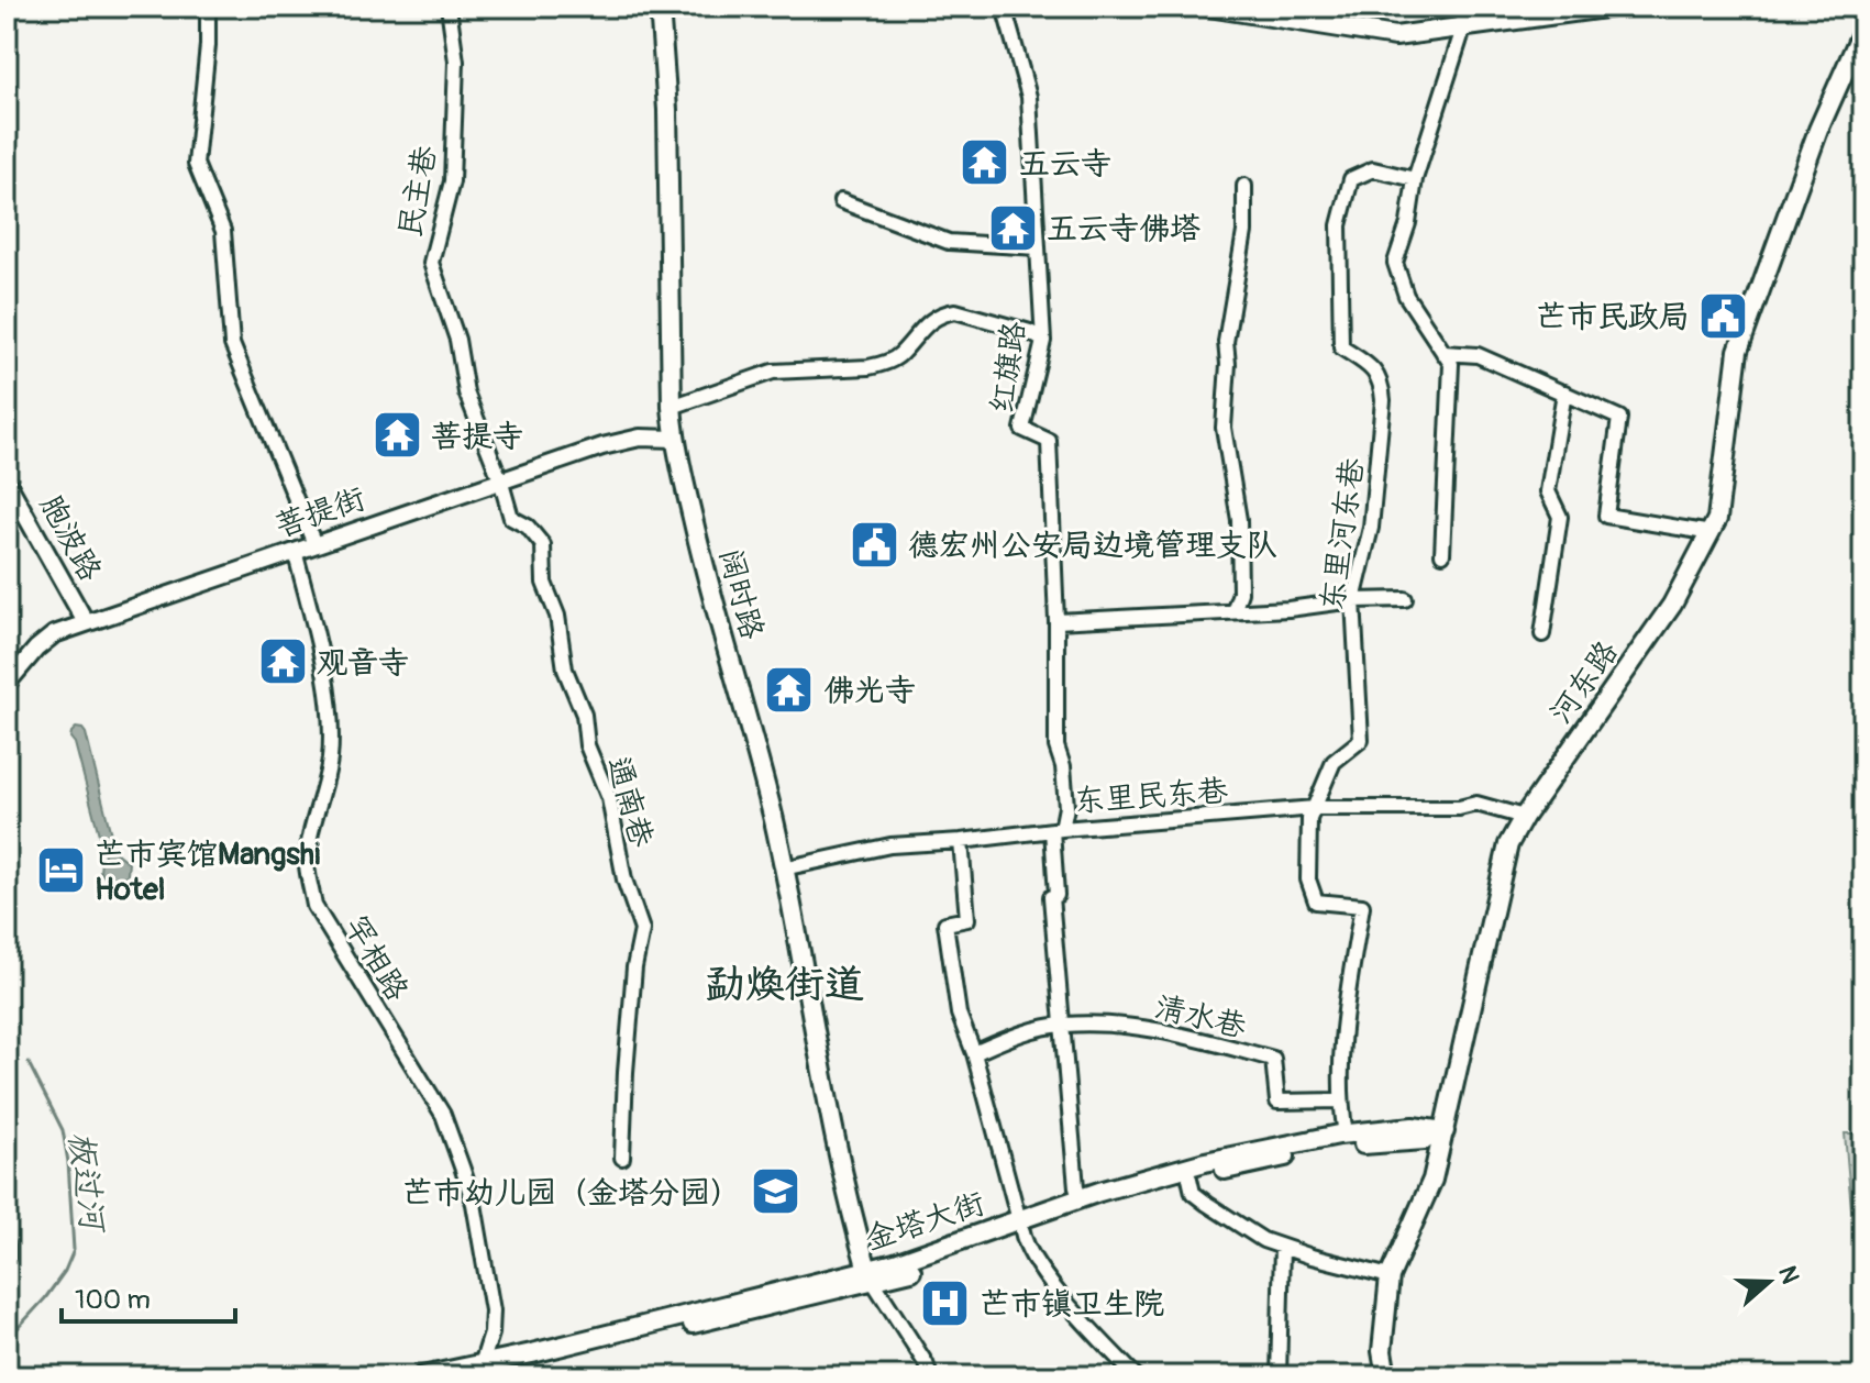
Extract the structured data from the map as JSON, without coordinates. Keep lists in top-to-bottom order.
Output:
{
  "streets": {
    "main road": ["阔时路", "河东路", "金塔大街"],
    "street": [
      "民主巷",
      "红旗路",
      "菩提街",
      "东里河东巷",
      "胞波路",
      "东里民东巷",
      "通南巷",
      "罕相路",
      "清水巷"
    ]
  },
  "crossings": [
    ["民主巷", "菩提街"],
    ["民主巷", "通南巷"],
    ["红旗路", "东里民东巷"],
    ["菩提街", "胞波路"],
    ["菩提街", "阔时路"],
    ["菩提街", "通南巷"],
    ["菩提街", "罕相路"],
    ["东里河东巷", "东里民东巷"],
    ["东里河东巷", "清水巷"],
    ["东里河东巷", "金塔大街"],
    ["阔时路", "东里民东巷"],
    ["阔时路", "金塔大街"],
    ["河东路", "东里民东巷"],
    ["河东路", "金塔大街"],
    ["罕相路", "金塔大街"]
  ],
  "districts": ["勐焕街道"],
  "water": ["板过河"],
  "places": {
    "temple": [
      "五云寺",
      "五云寺佛塔",
      "菩提寺",
      "观音寺",
      "佛光寺"
    ],
    "public building": ["芒市民政局", "德宏州公安局边境管理支队"],
    "hotel": ["芒市宾馆Mangshi Hotel"],
    "school or university": ["芒市幼儿园（金塔分园）"],
    "hospital": ["芒市镇卫生院"]
  },
  "scale_bar": "100 m",
  "north": "right"
}
